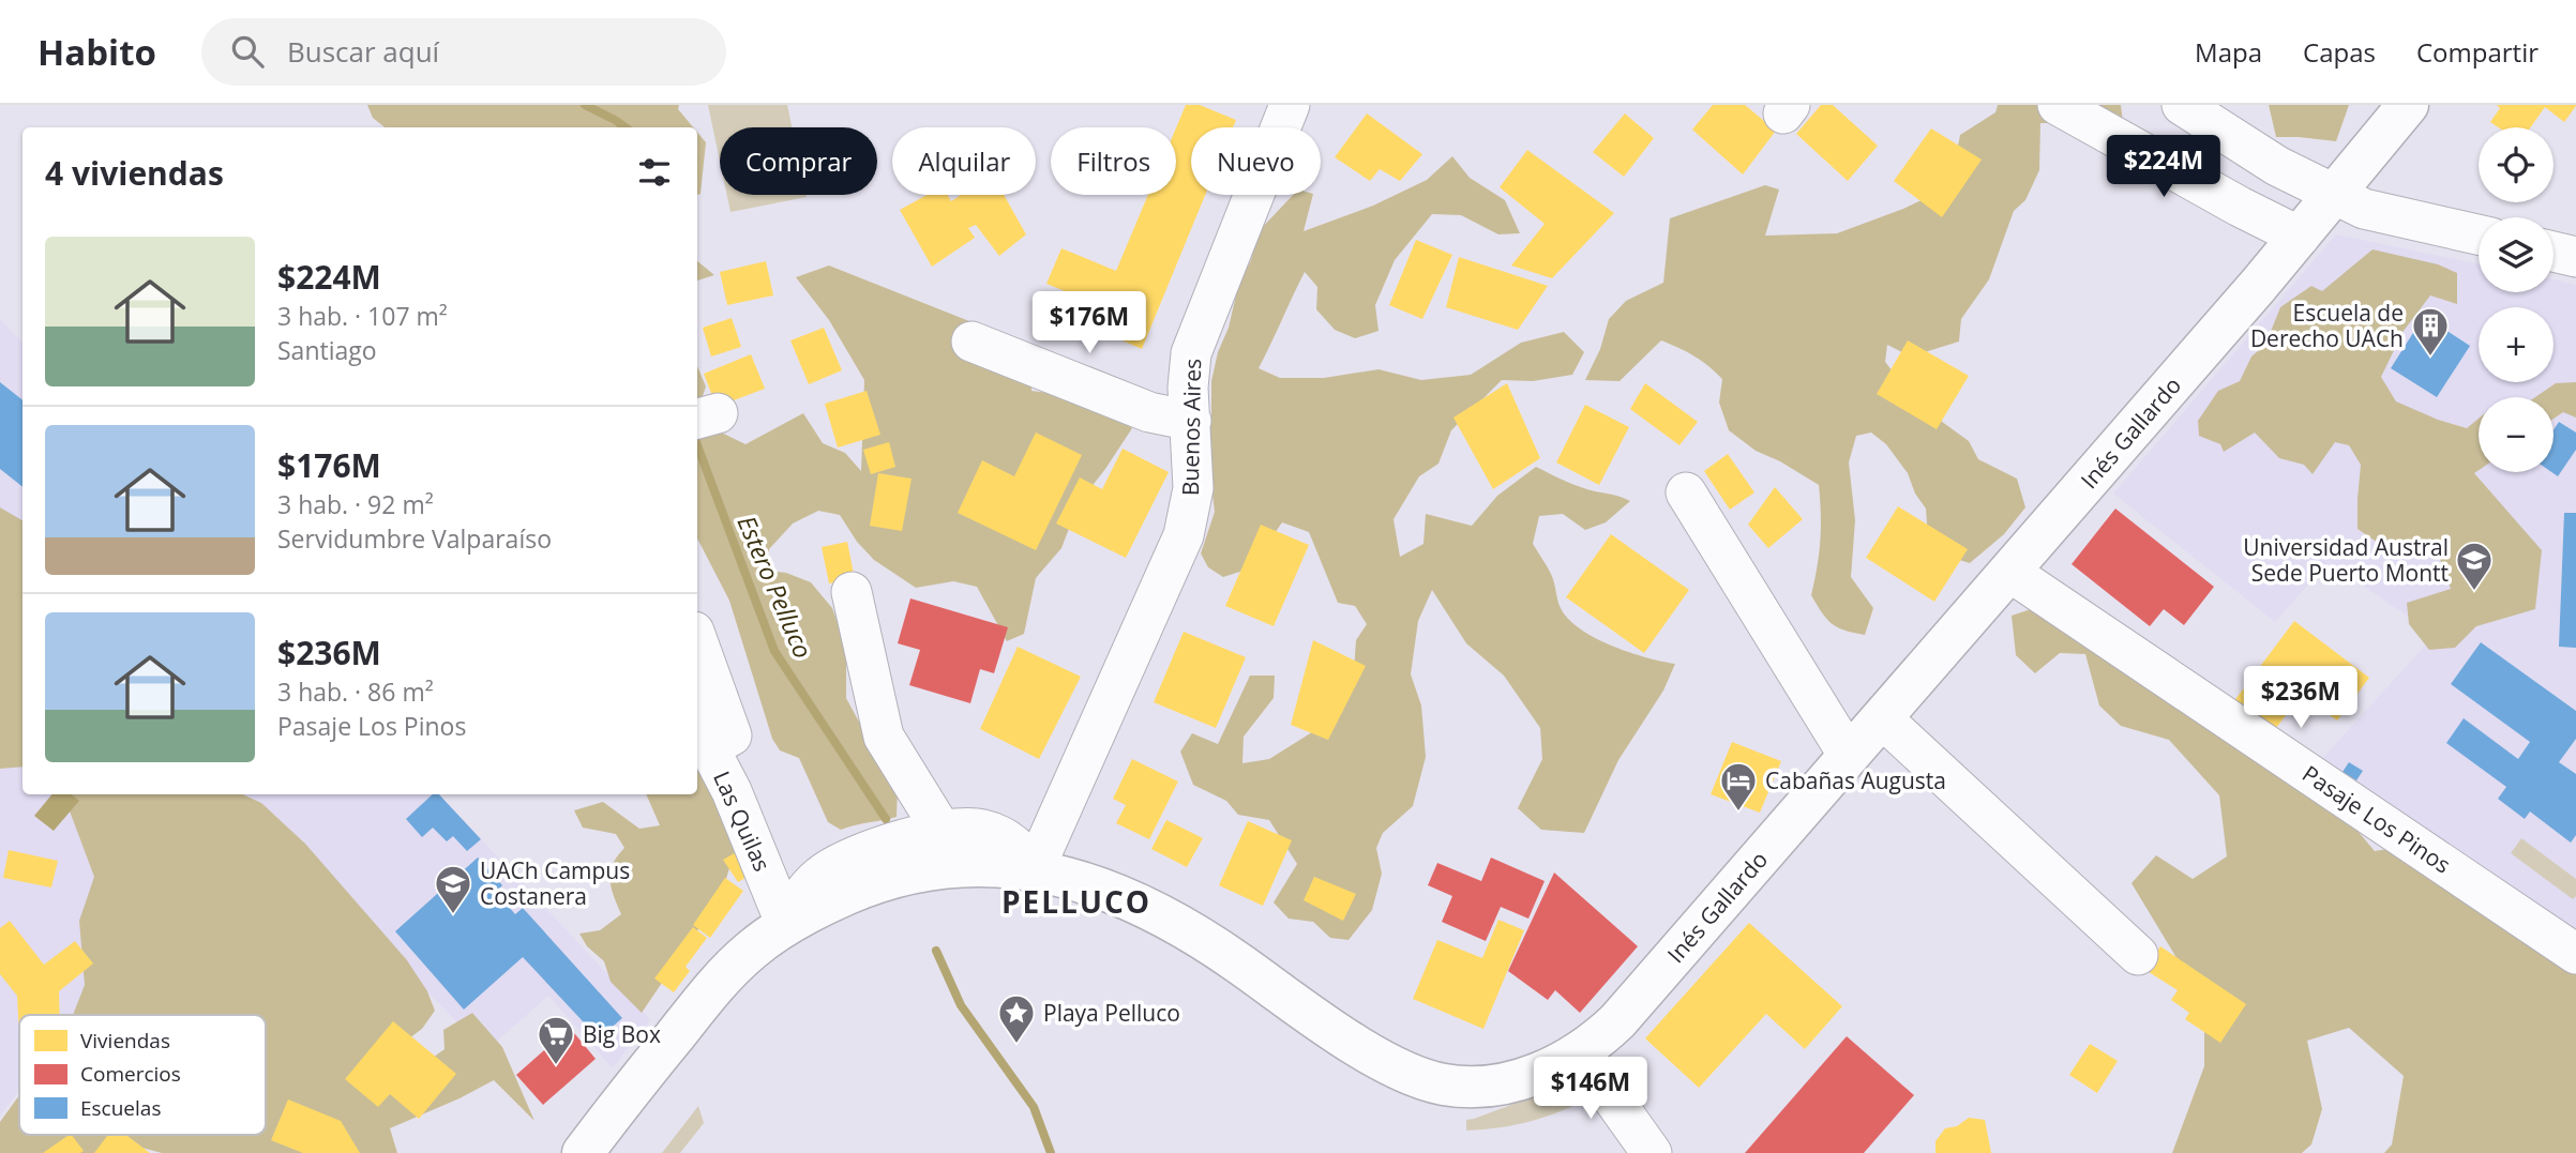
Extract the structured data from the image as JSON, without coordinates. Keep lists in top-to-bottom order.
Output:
{
  "streets": {
    "highway": ["Inés Gallardo"],
    "street": ["Buenos Aires", "Pasaje Los Pinos", "Las Quilas"]
  },
  "crossings": [
    ["Buenos Aires", "Inés Gallardo"],
    ["Inés Gallardo", "Pasaje Los Pinos"],
    ["Inés Gallardo", "Las Quilas"]
  ],
  "districts": ["PELLUCO"],
  "water": ["Estero Pelluco"],
  "places": {
    "building": ["Escuela de Derecho UACh"],
    "school or university": ["Universidad Austral Sede Puerto Montt", "UACh Campus Costanera"],
    "hotel": ["Cabañas Augusta"],
    "place": ["Playa Pelluco"],
    "supermarket": ["Big Box"]
  },
  "legend": ["Viviendas", "Comercios", "Escuelas"],
  "page": {
    "header": "Habito",
    "search": "Buscar aquí",
    "nav": ["Mapa", "Capas", "Compartir"],
    "map_buttons": ["+", "−"],
    "chip": [
      "Comprar",
      "Alquilar",
      "Filtros",
      "Nuevo"
    ],
    "heading": "4 viviendas",
    "price": [
      "$224M",
      "$176M",
      "$236M",
      "$146M"
    ],
    "list": [
      {
        "name": "$224M",
        "note": "3 hab. · 107 m² · Santiago"
      },
      {
        "name": "$176M",
        "note": "3 hab. · 92 m² · Servidumbre Valparaíso"
      },
      {
        "name": "$236M",
        "note": "3 hab. · 86 m² · Pasaje Los Pinos"
      }
    ]
  }
}
